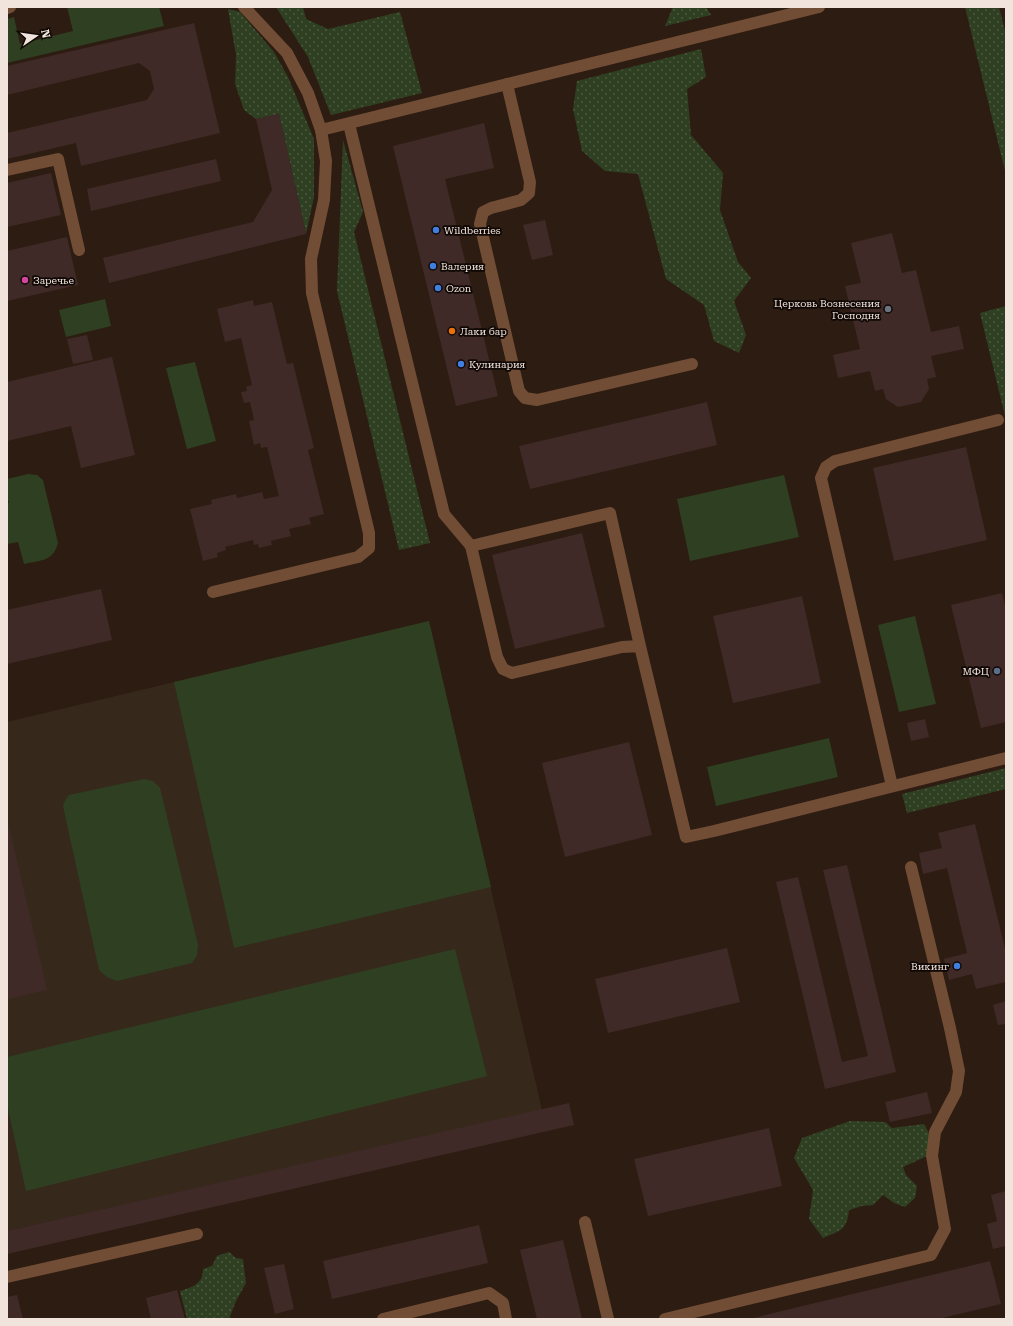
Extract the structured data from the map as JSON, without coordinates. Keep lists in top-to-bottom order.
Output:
{
  "places": [
    "Wildberries",
    "Валерия",
    "Заречье",
    "Ozon",
    "Церковь Вознесения Господня",
    "Лаки бар",
    "Кулинария",
    "МФЦ",
    "Викинг"
  ],
  "north": "right"
}
